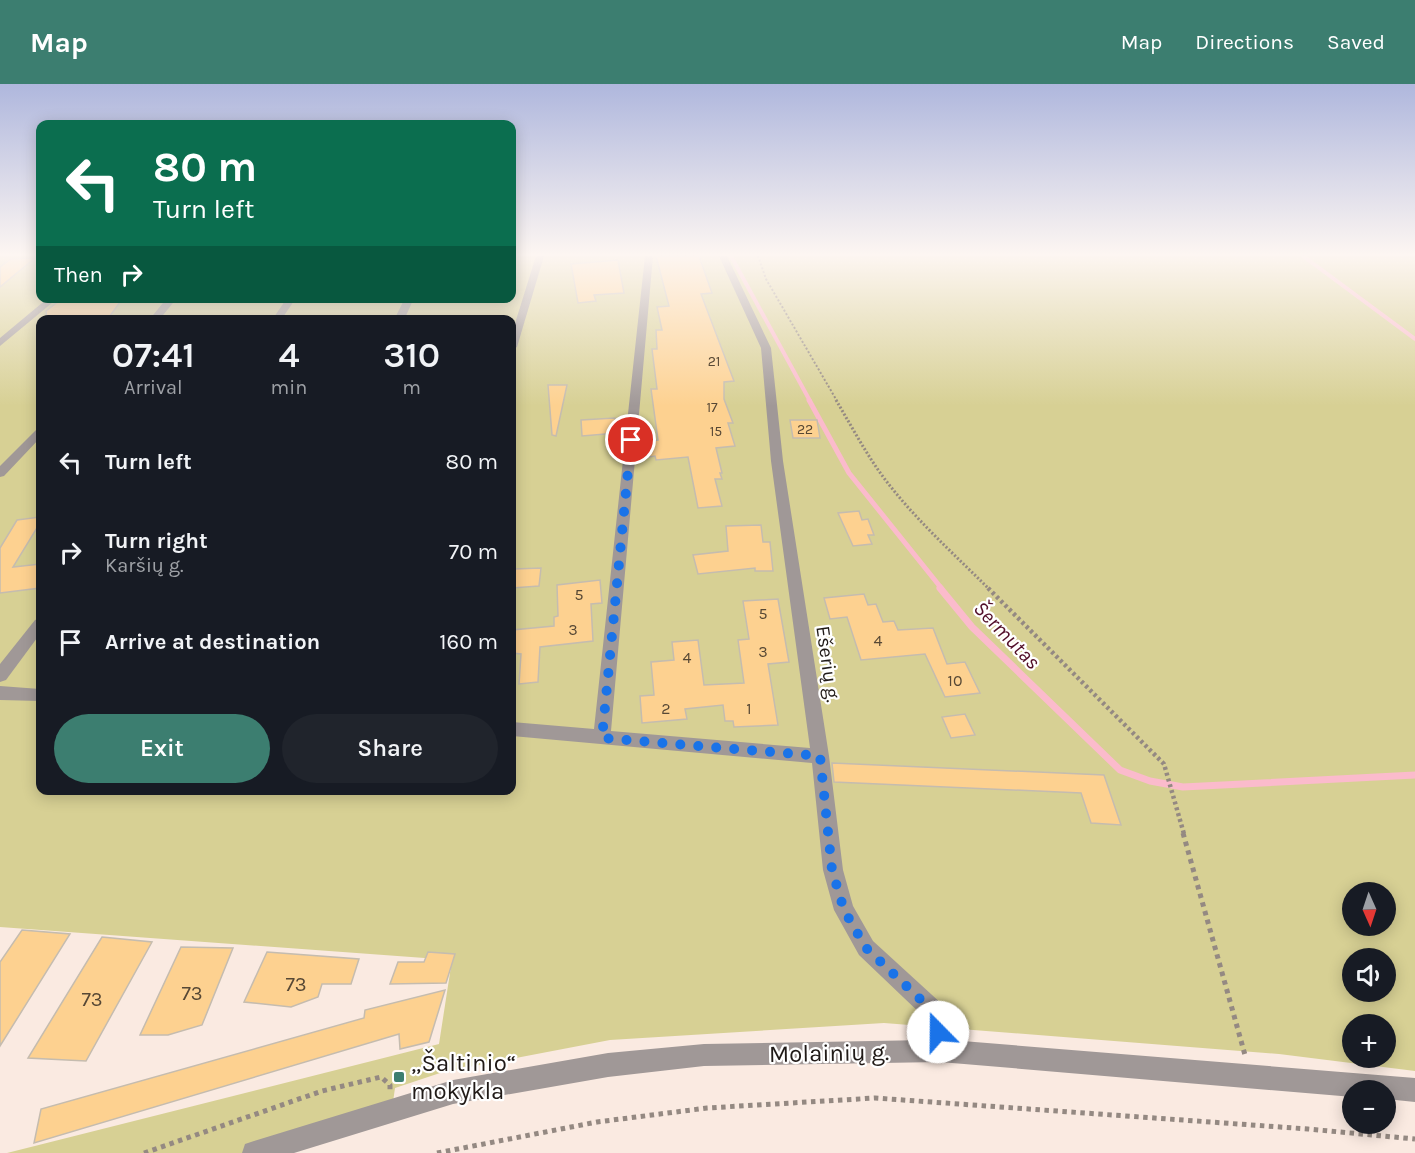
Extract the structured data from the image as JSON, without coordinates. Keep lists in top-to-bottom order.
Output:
{
  "streets": {
    "street": ["Ešerių g.", "Molainių g."]
  },
  "crossings": [
    ["Ešerių g.", "Molainių g."]
  ],
  "water": ["Šermutas"],
  "places": {
    "transit": ["„Šaltinio“ mokykla"]
  },
  "house_numbers": [
    "21",
    "17",
    "22",
    "15",
    "5",
    "5",
    "3",
    "4",
    "3",
    "4",
    "10",
    "2",
    "1",
    "73",
    "73",
    "73"
  ],
  "north": "bottom",
  "page": {
    "header": "Map",
    "nav": ["Map", "Directions", "Saved"],
    "turn": ["80 m", "Turn left"],
    "then": "Then",
    "eta": [
      "07:41",
      "Arrival",
      "4",
      "min",
      "310",
      "m"
    ],
    "list": [
      {
        "name": "Turn left",
        "value": "80 m"
      },
      {
        "name": "Turn right",
        "note": "Karšių g.",
        "value": "70 m"
      },
      {
        "name": "Arrive at destination",
        "value": "160 m"
      }
    ],
    "buttons": ["Exit", "Share"],
    "map_buttons": ["+", "−"]
  }
}
